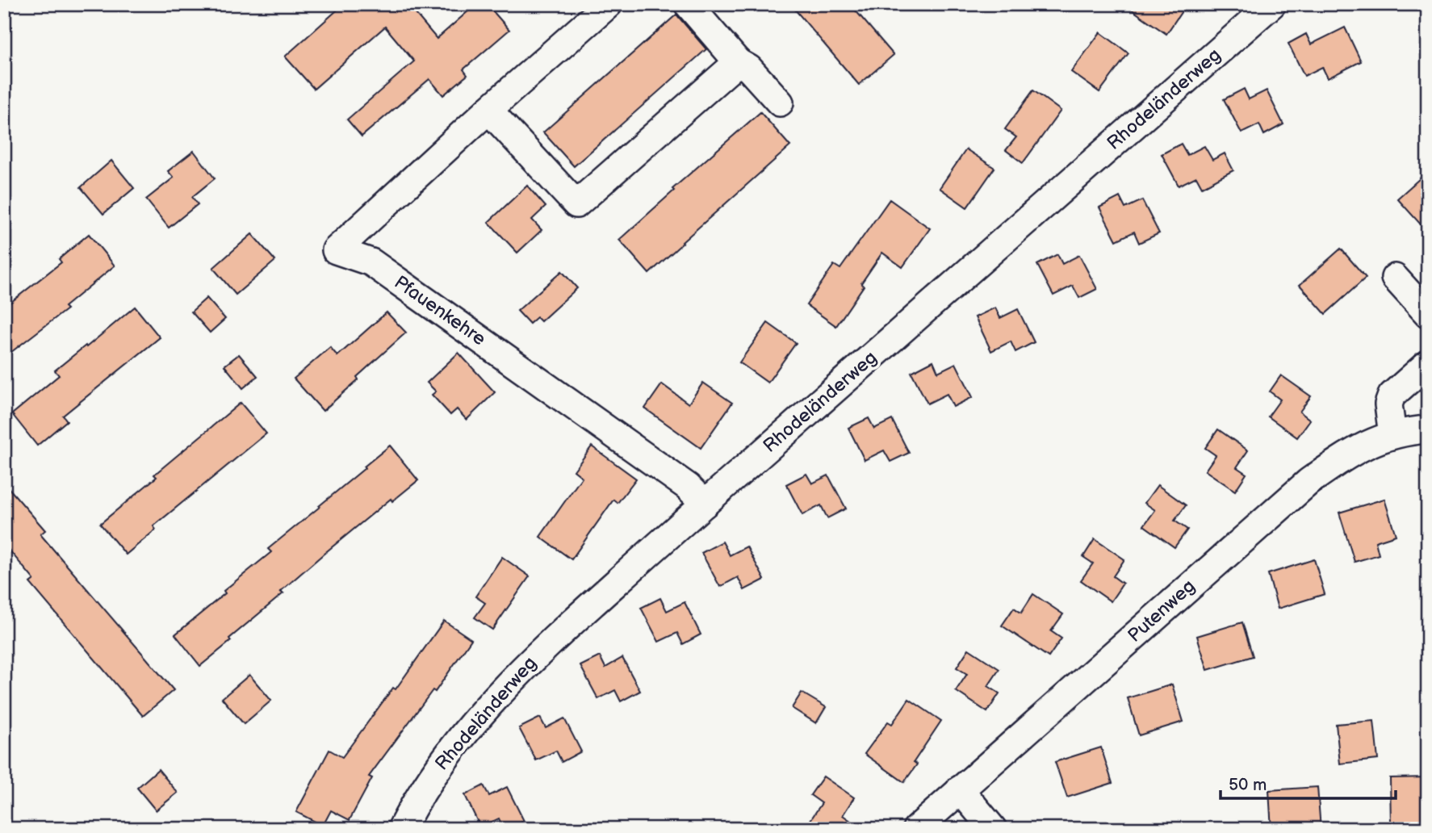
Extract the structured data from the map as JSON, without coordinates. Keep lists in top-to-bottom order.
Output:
{
  "streets": {
    "street": ["Rhodeländerweg", "Pfauenkehre", "Putenweg"]
  },
  "crossings": [
    ["Rhodeländerweg", "Pfauenkehre"]
  ],
  "scale_bar": "50 m"
}
